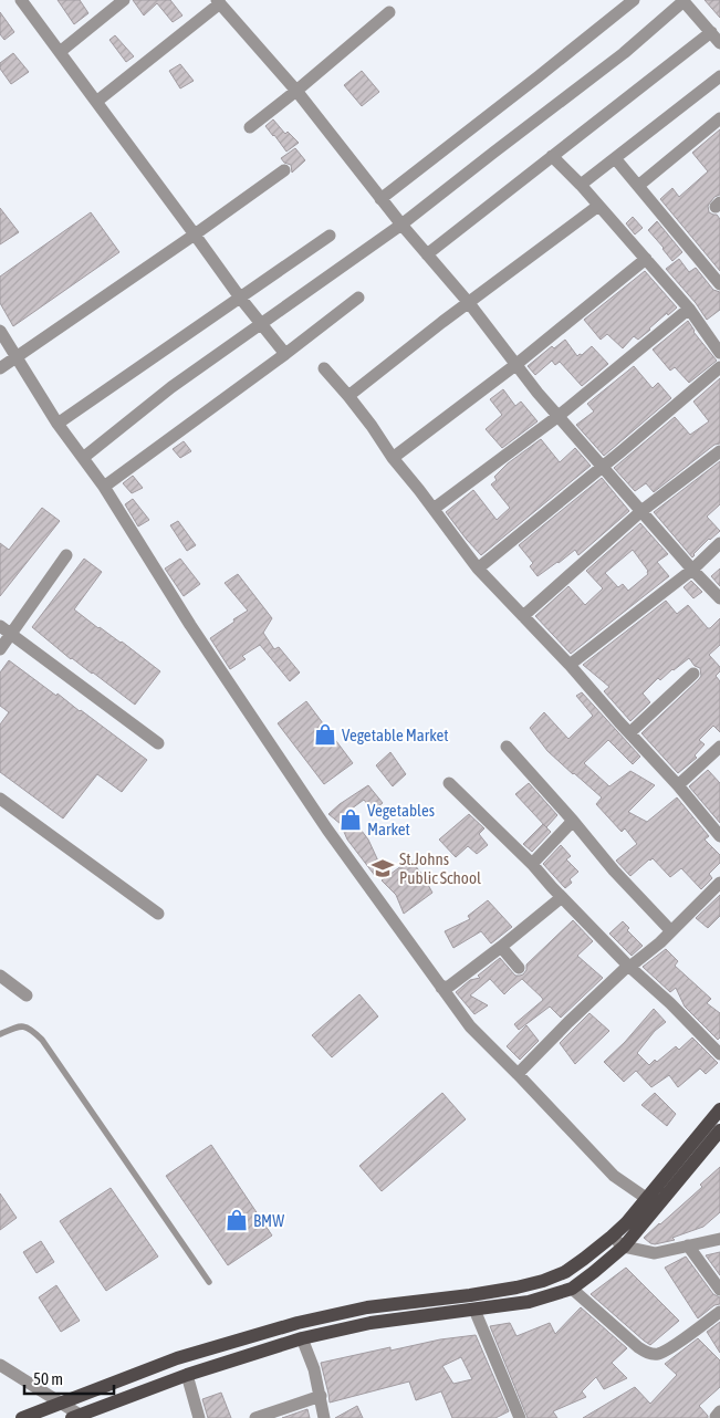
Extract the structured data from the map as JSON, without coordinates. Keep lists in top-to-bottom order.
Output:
{
  "places": {
    "shop": ["Vegetable Market", "Vegetables Market", "BMW"],
    "school or university": ["St.Johns Public School"]
  },
  "scale_bar": "50 m"
}
